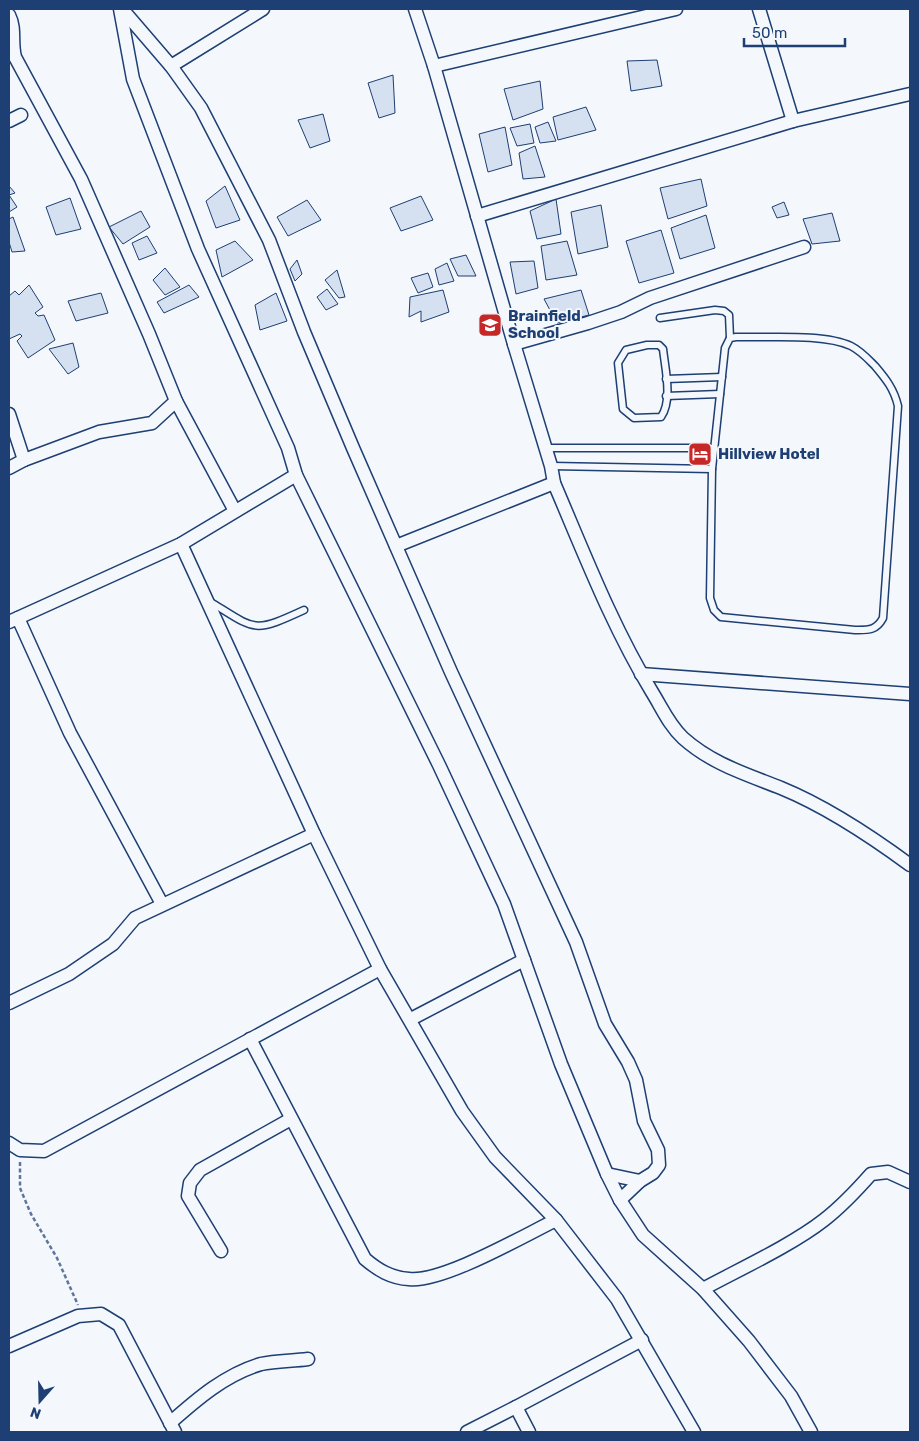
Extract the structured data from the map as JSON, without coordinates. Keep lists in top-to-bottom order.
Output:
{
  "places": {
    "school or university": ["Brainfield School"],
    "hotel": ["Hillview Hotel"]
  },
  "scale_bar": "50 m",
  "north": "bottom"
}
